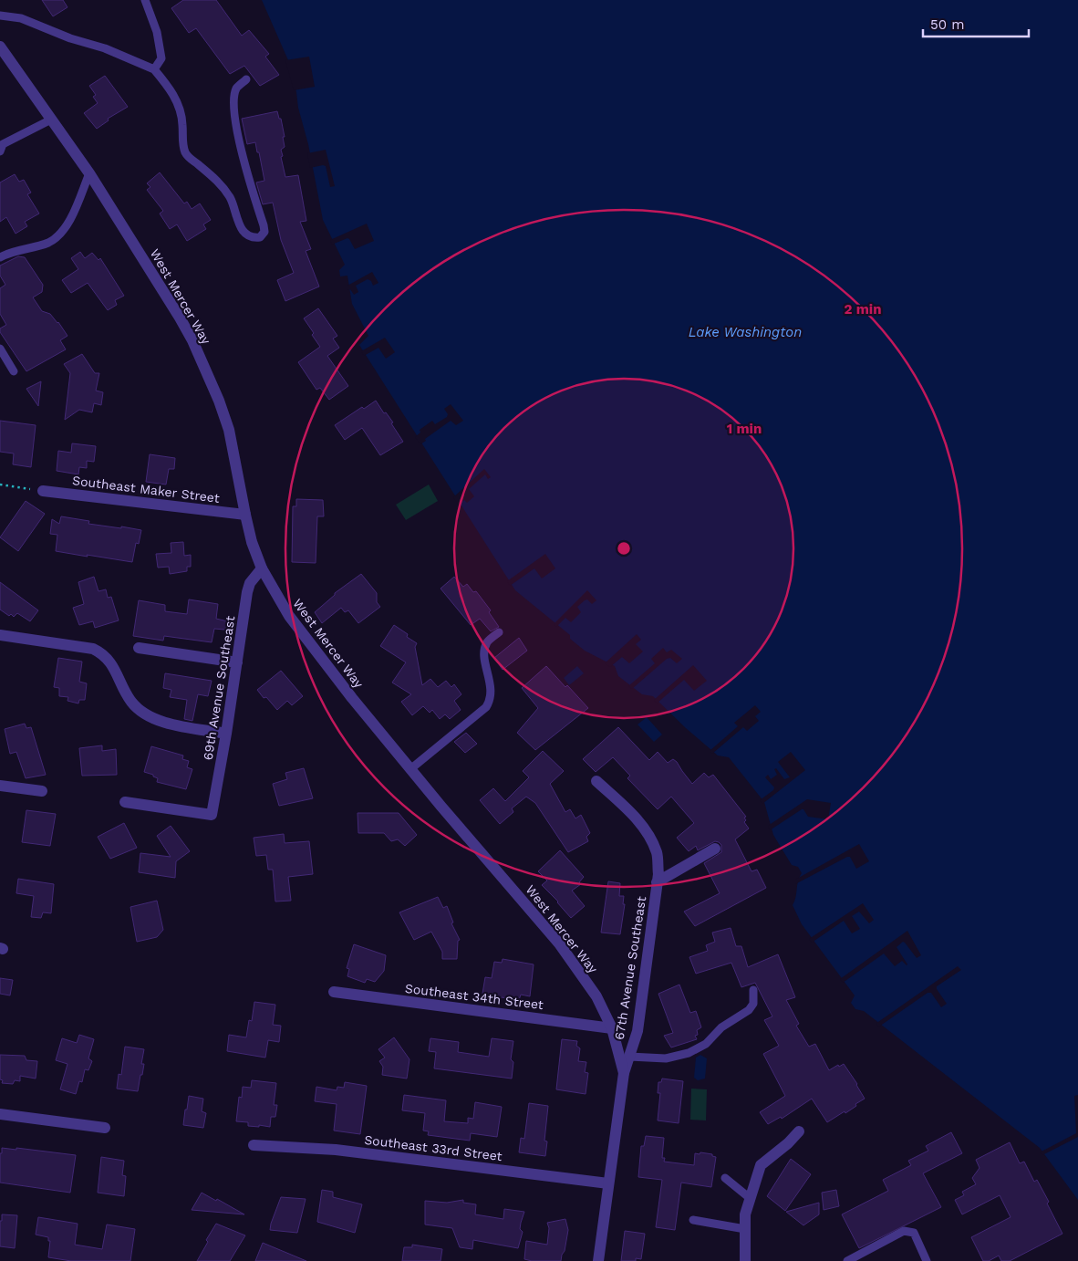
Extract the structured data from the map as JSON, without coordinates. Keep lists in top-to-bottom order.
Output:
{
  "streets": {
    "street": [
      "West Mercer Way",
      "Southeast Maker Street",
      "69th Avenue Southeast",
      "67th Avenue Southeast",
      "Southeast 34th Street",
      "Southeast 33rd Street"
    ]
  },
  "crossings": [
    ["West Mercer Way", "Southeast Maker Street"],
    ["West Mercer Way", "69th Avenue Southeast"],
    ["West Mercer Way", "67th Avenue Southeast"],
    ["West Mercer Way", "Southeast 34th Street"],
    ["67th Avenue Southeast", "Southeast 33rd Street"]
  ],
  "water": ["Lake Washington"],
  "scale_bar": "50 m",
  "rings": ["2 min", "1 min"]
}
